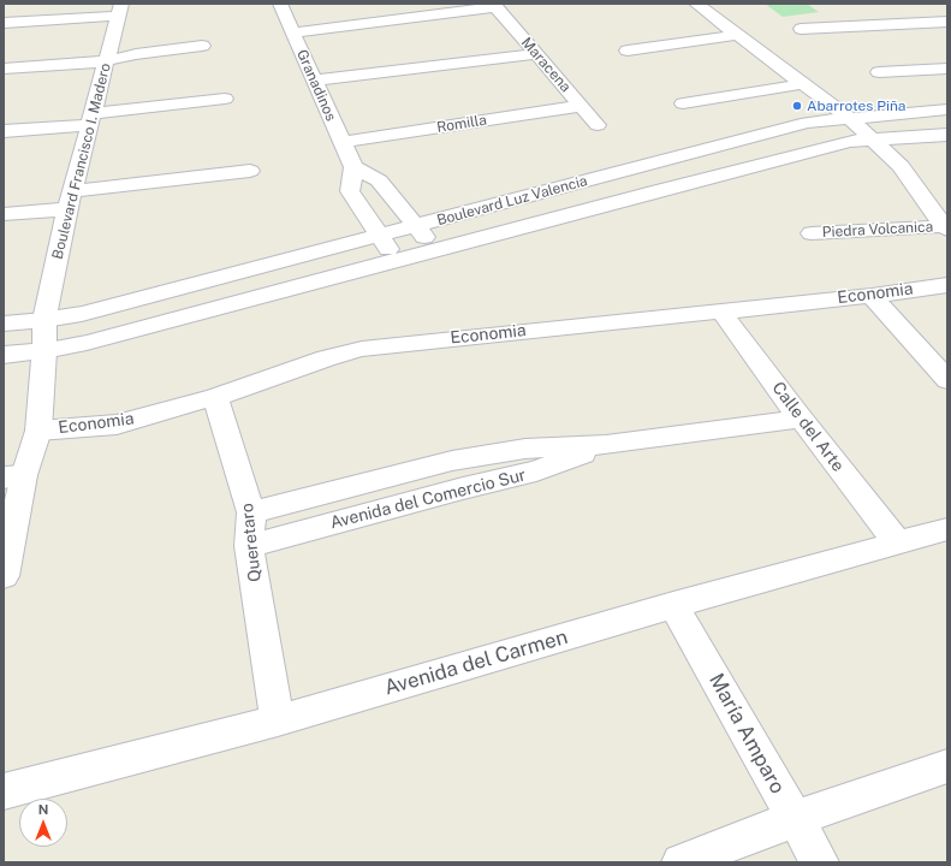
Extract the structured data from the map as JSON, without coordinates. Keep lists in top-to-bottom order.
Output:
{
  "streets": {
    "street": [
      "Maracena",
      "Granadinos",
      "Romilla",
      "Boulevard Francisco I. Madero",
      "Boulevard Luz Valencia",
      "Piedra Volcanica",
      "Economia",
      "Calle del Arte",
      "Avenida del Comercio Sur",
      "Queretaro",
      "Avenida del Carmen",
      "María Amparo"
    ]
  },
  "crossings": [
    ["Maracena", "Romilla"],
    ["Granadinos", "Romilla"],
    ["Boulevard Francisco I. Madero", "Boulevard Luz Valencia"],
    ["Boulevard Francisco I. Madero", "Economia"],
    ["Economia", "Calle del Arte"],
    ["Economia", "Queretaro"],
    ["Calle del Arte", "Avenida del Comercio Sur"],
    ["Calle del Arte", "Avenida del Carmen"],
    ["Avenida del Comercio Sur", "Queretaro"],
    ["Queretaro", "Avenida del Carmen"],
    ["Avenida del Carmen", "María Amparo"]
  ],
  "places": ["Abarrotes Piña"],
  "north": "top"
}
